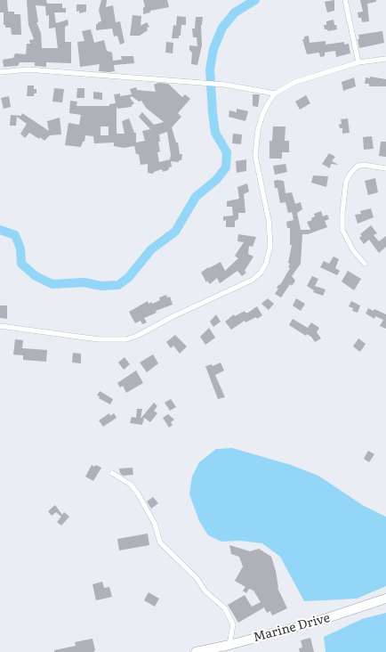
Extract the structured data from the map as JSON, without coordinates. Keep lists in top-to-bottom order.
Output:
{
  "streets": {
    "highway": ["Marine Drive"]
  }
}
